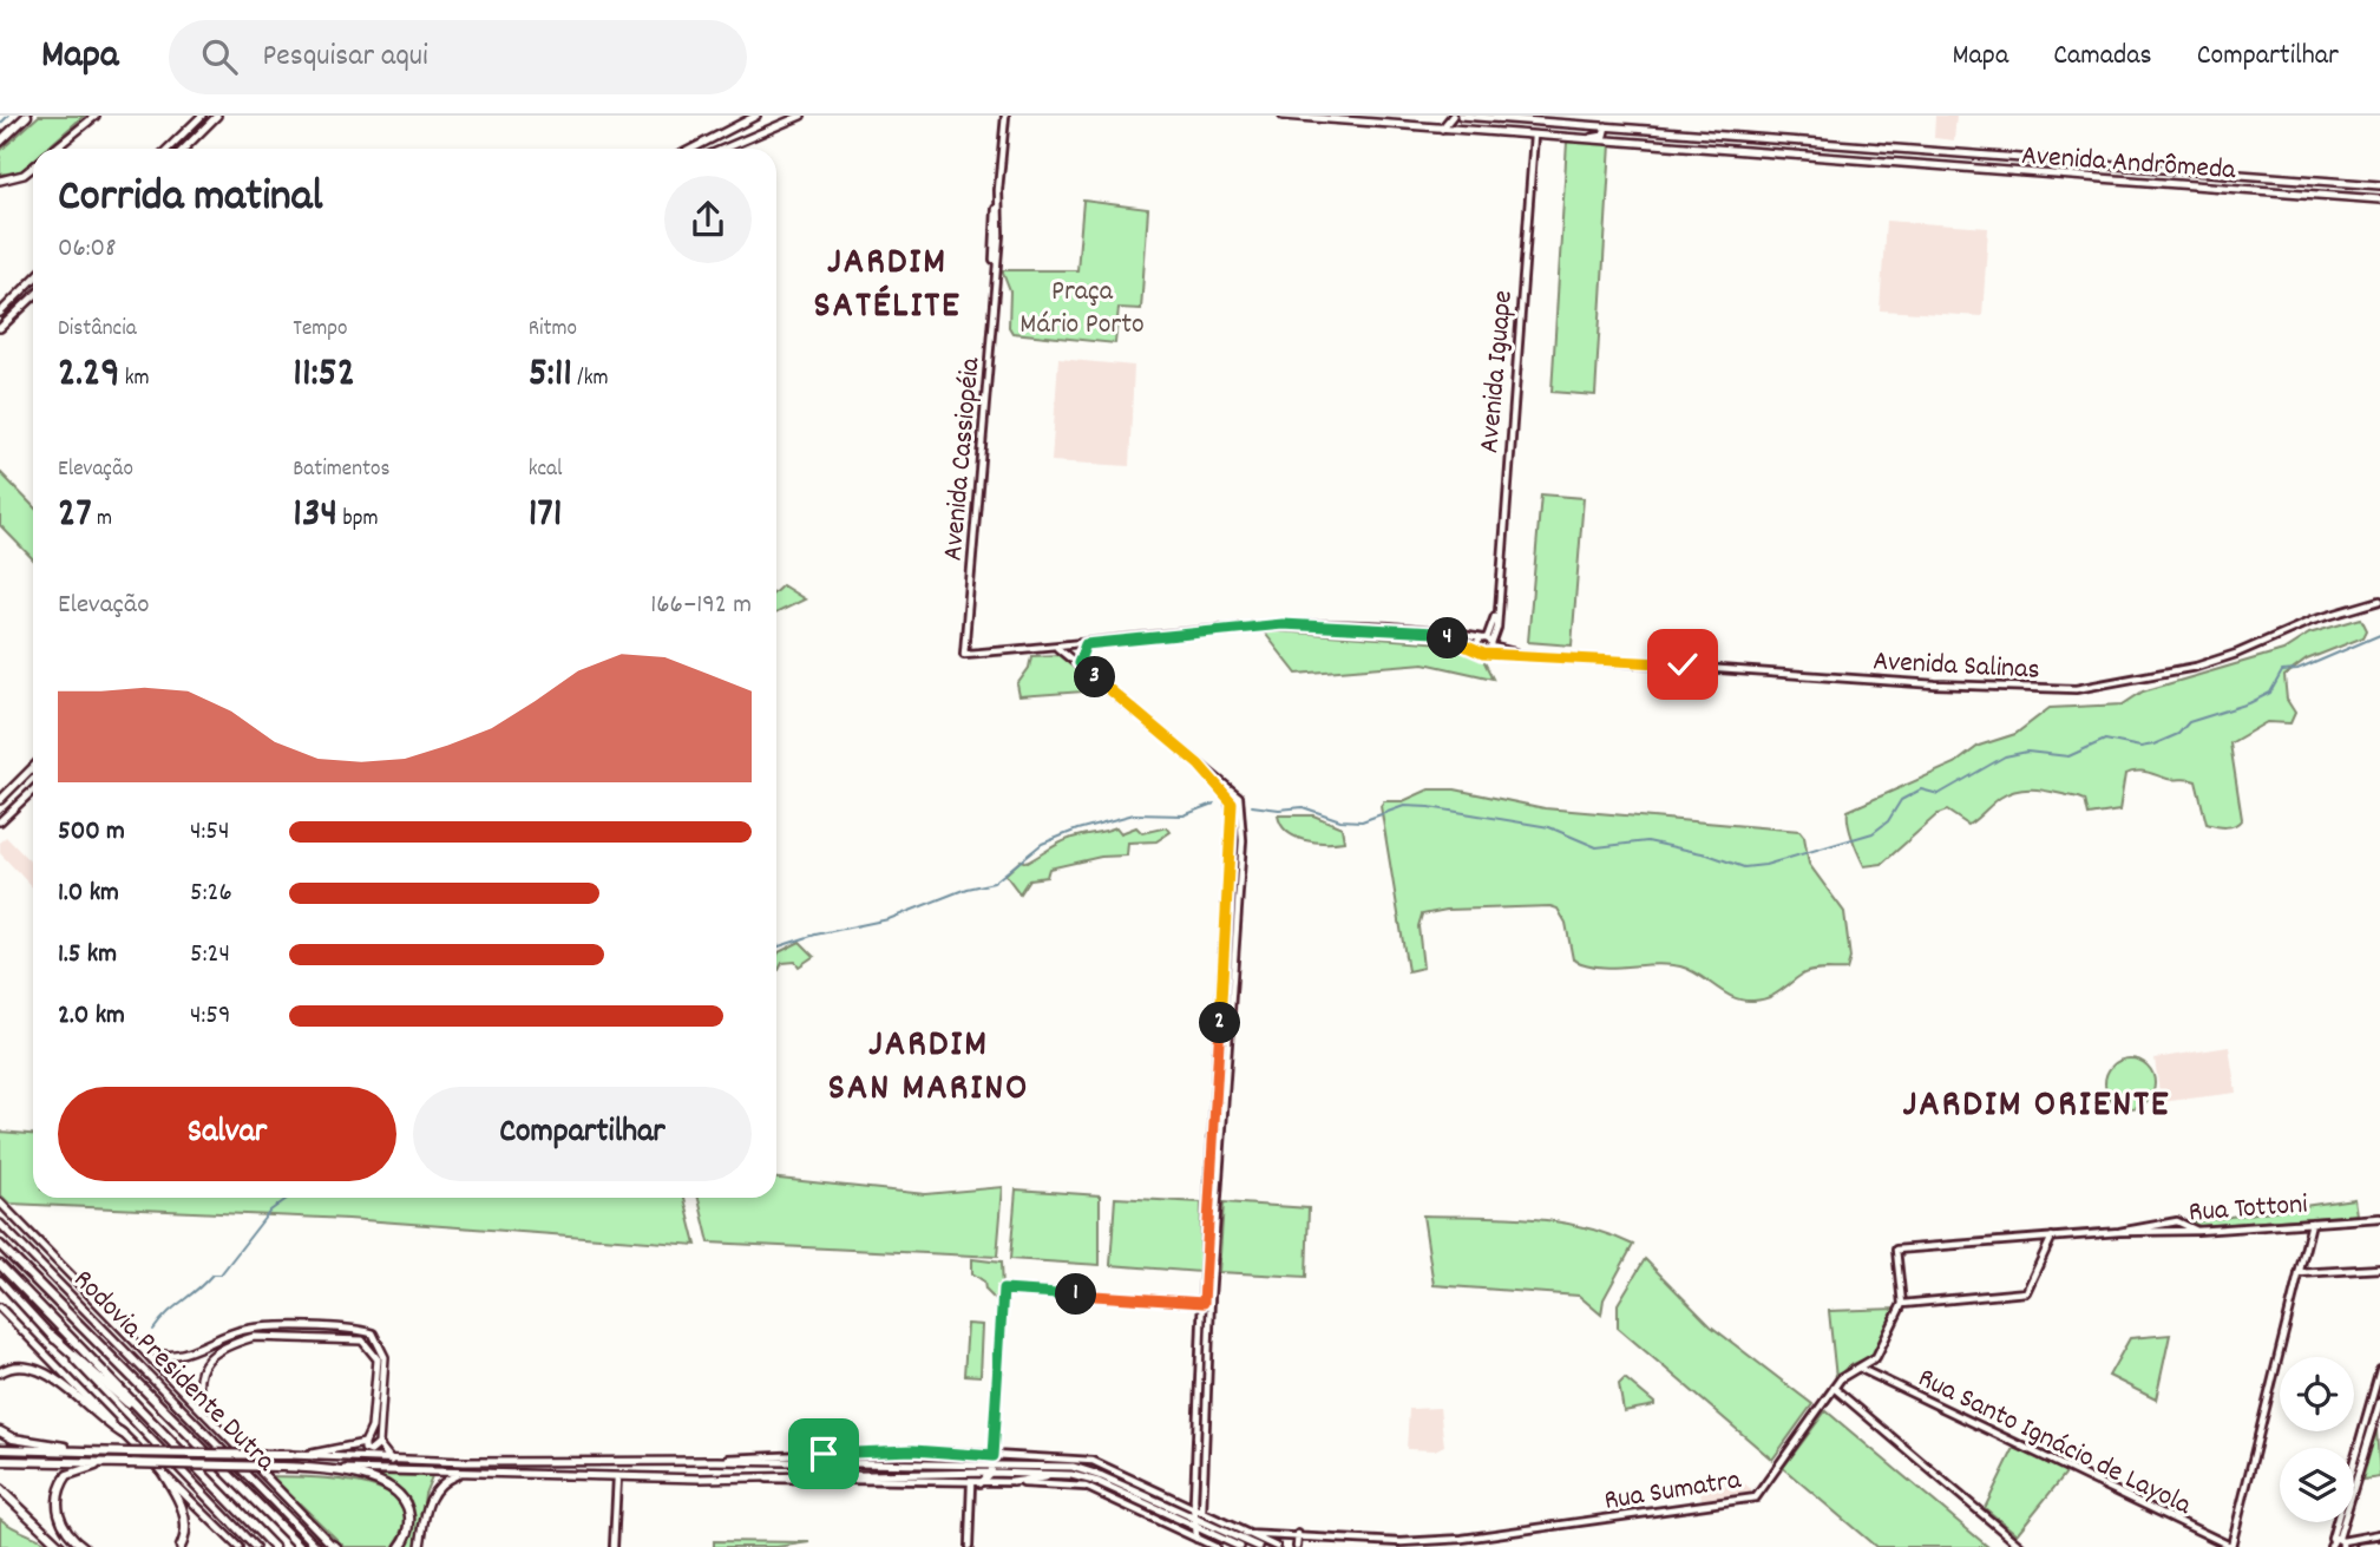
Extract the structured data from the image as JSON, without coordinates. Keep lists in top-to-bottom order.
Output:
{
  "streets": {
    "highway": ["Rodovia Presidente Dutra"],
    "main road": ["Avenida Andrômeda"],
    "street": [
      "Avenida Iguape",
      "Avenida Cassiopéia",
      "Avenida Salinas",
      "Rua Tottoni",
      "Rua Santo Ignácio de Layola",
      "Rua Sumatra"
    ]
  },
  "crossings": [
    ["Avenida Andrômeda", "Avenida Iguape"],
    ["Avenida Iguape", "Avenida Salinas"],
    ["Rua Tottoni", "Rua Sumatra"],
    ["Rua Santo Ignácio de Layola", "Rua Sumatra"]
  ],
  "districts": ["JARDIM SATÉLITE", "JARDIM SAN MARINO", "JARDIM ORIENTE"],
  "parks": ["Praça Mário Porto"],
  "page": {
    "header": "Mapa",
    "search": "Pesquisar aqui",
    "nav": ["Mapa", "Camadas", "Compartilhar"],
    "heading": ["Corrida matinal", "06:08"],
    "stats": [
      ["Distância", "2.29 km"],
      ["Tempo", "11:52"],
      ["Ritmo", "5:11 /km"],
      ["Elevação", "27 m"],
      ["Batimentos", "134 bpm"],
      ["kcal", "171"]
    ],
    "chart": ["Elevação", "166–192 m"],
    "pins": [
      "4",
      "3",
      "2",
      "1"
    ],
    "list": [
      {
        "name": "500 m",
        "note": "4:54"
      },
      {
        "name": "1.0 km",
        "note": "5:26"
      },
      {
        "name": "1.5 km",
        "note": "5:24"
      },
      {
        "name": "2.0 km",
        "note": "4:59"
      }
    ],
    "buttons": ["Salvar", "Compartilhar"]
  }
}
